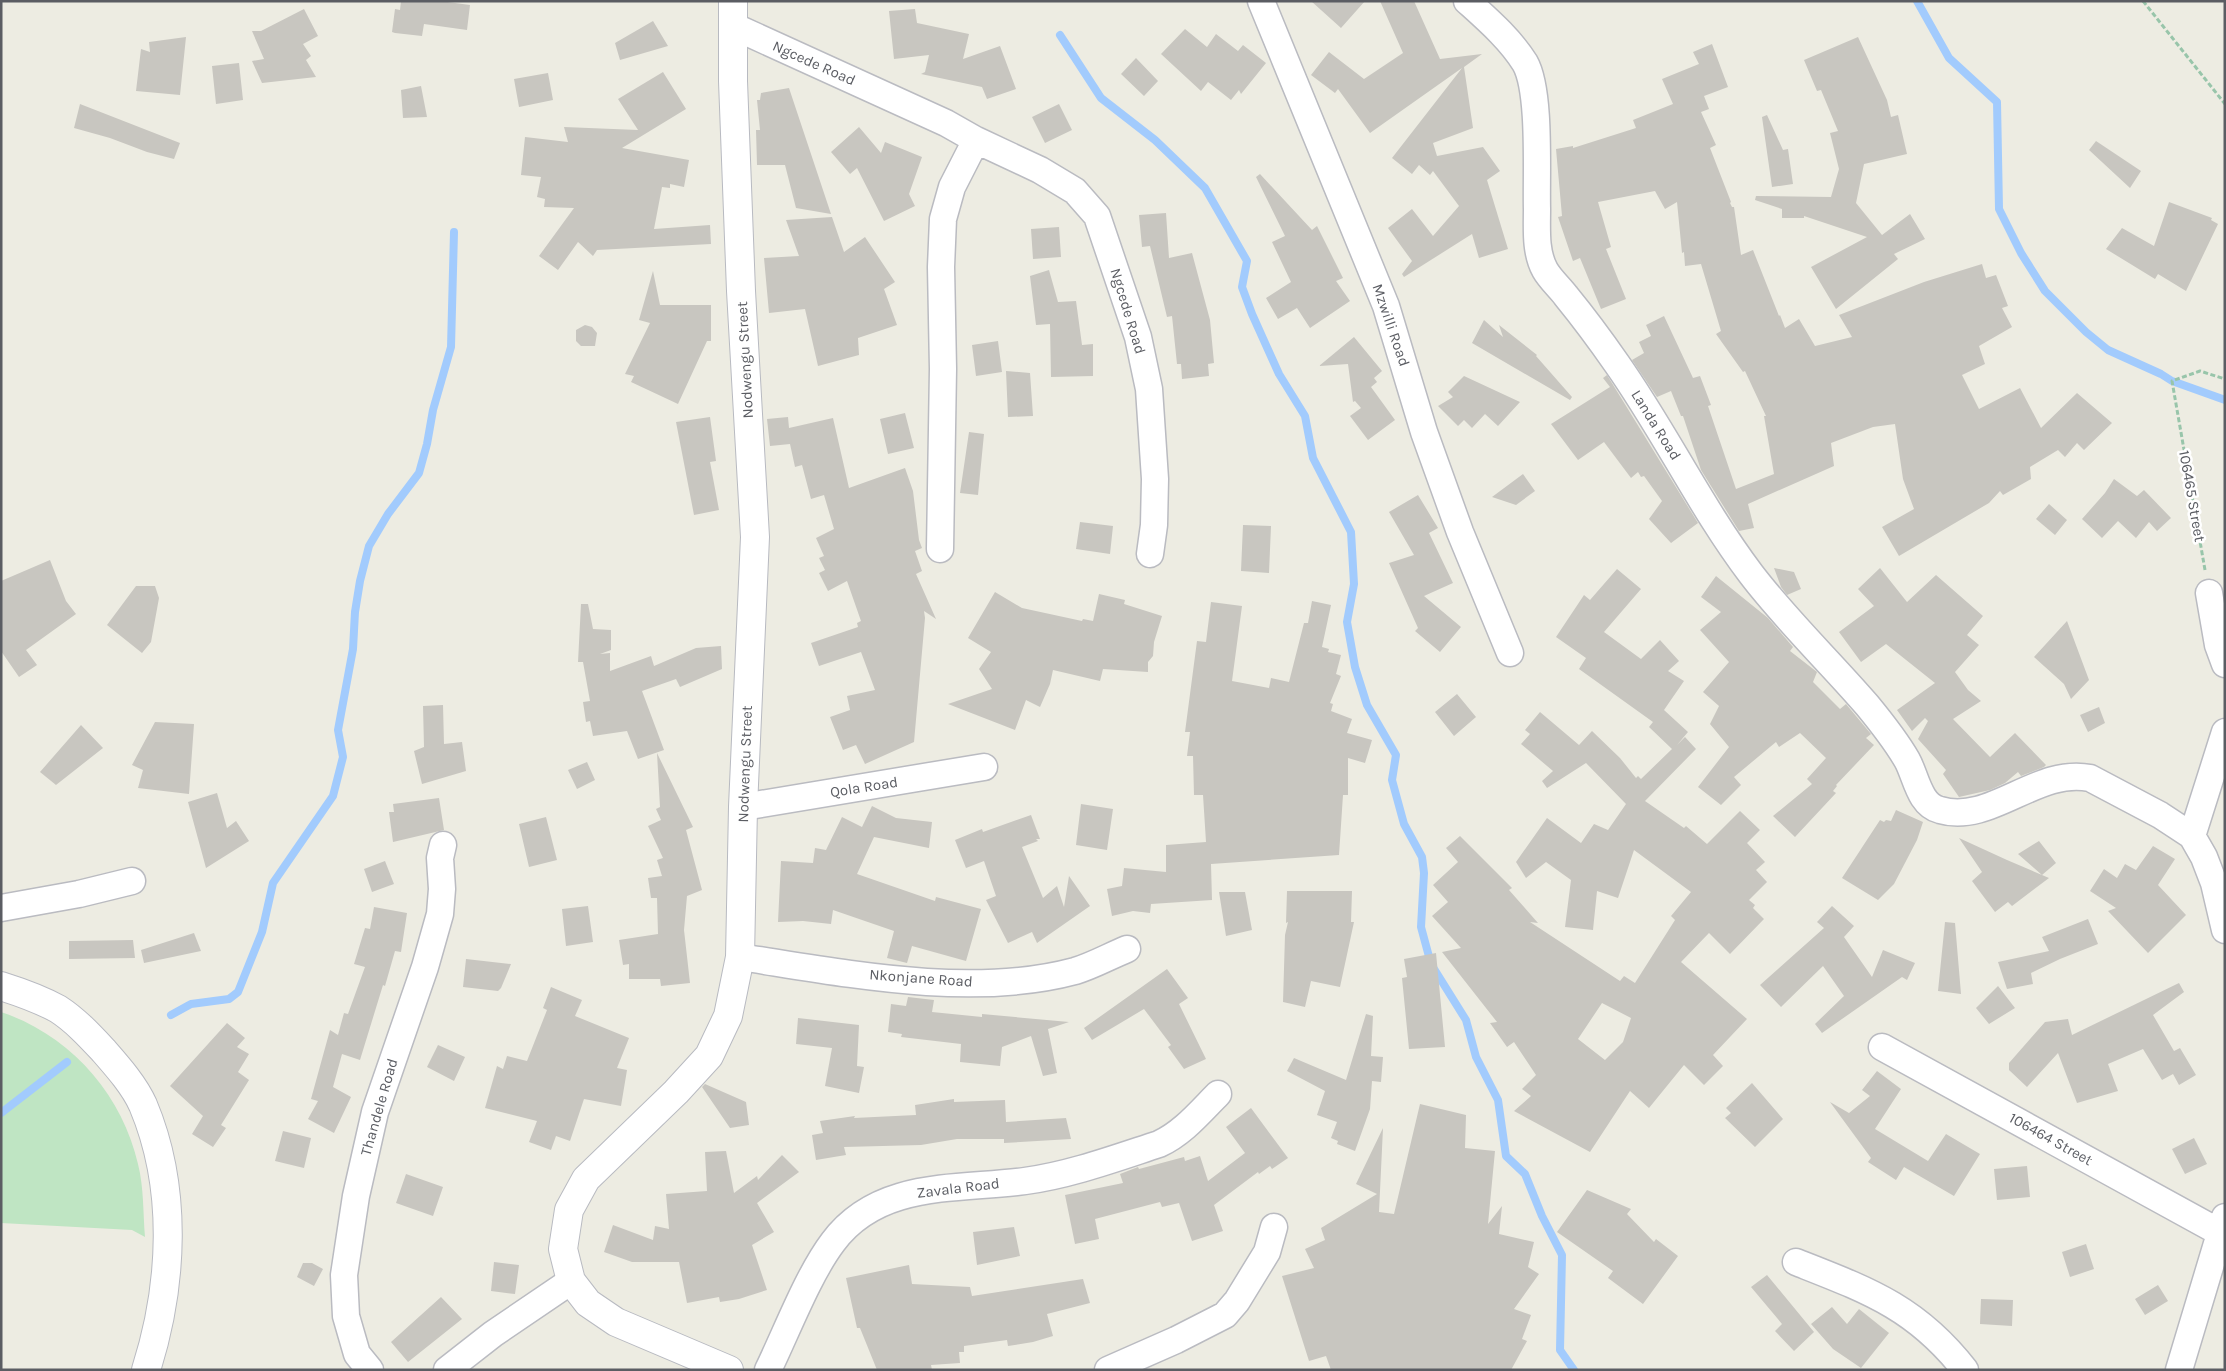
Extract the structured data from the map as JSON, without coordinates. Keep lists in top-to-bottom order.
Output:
{
  "streets": {
    "street": [
      "Ngcede Road",
      "Mzwilli Road",
      "Nodwengu Street",
      "Landa Road",
      "Qola Road",
      "Nkonjane Road",
      "Thandele Road",
      "106464 Street",
      "Zavala Road"
    ],
    "path": ["106465 Street"]
  },
  "crossings": [
    ["Ngcede Road", "Nodwengu Street"],
    ["Nodwengu Street", "Qola Road"],
    ["Nodwengu Street", "Nkonjane Road"]
  ]
}
